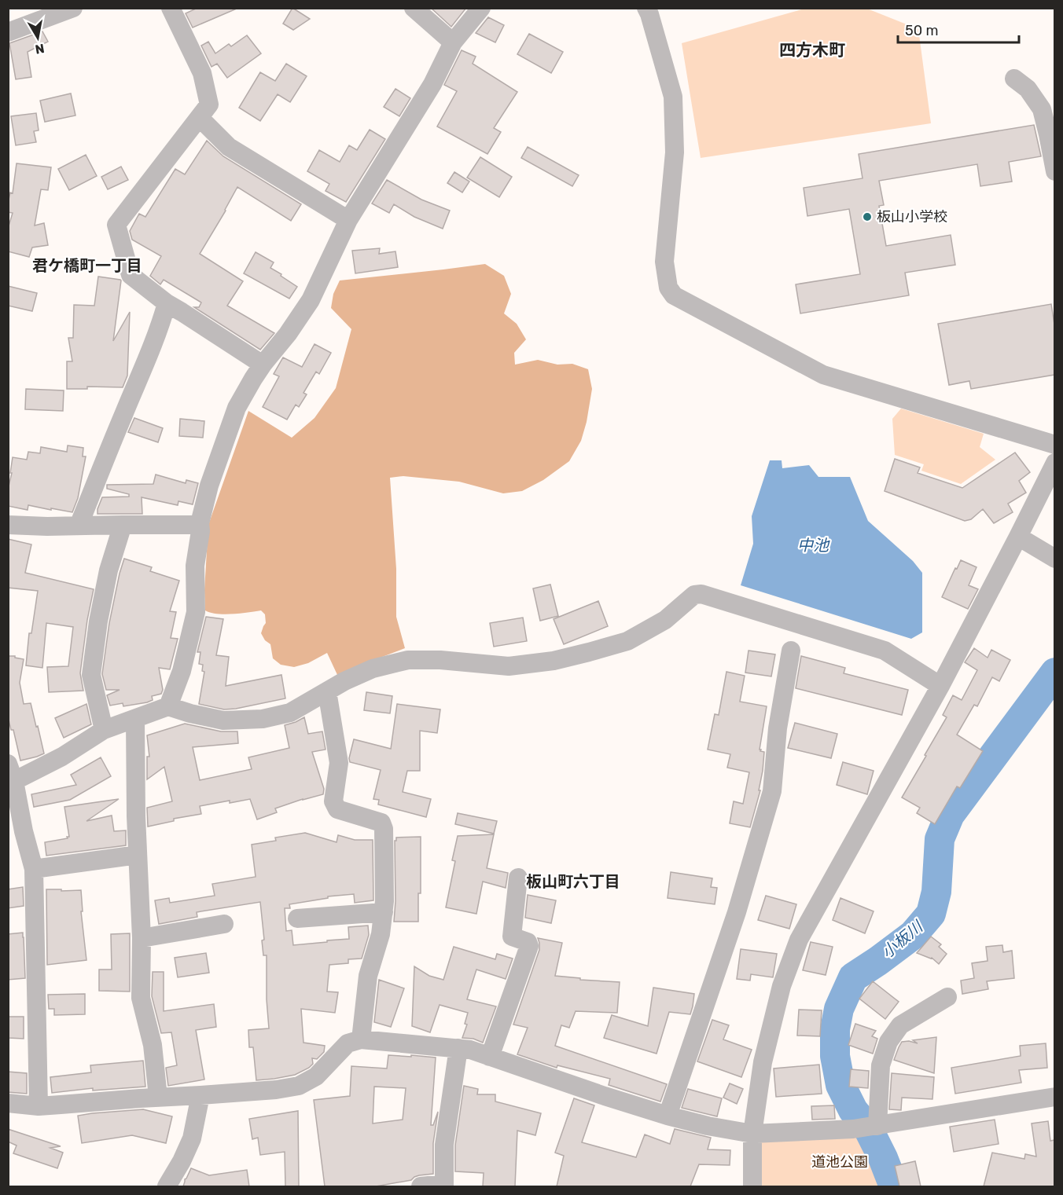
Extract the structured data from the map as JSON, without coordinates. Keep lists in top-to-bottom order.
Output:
{
  "districts": ["四方木町", "君ケ橋町一丁目", "板山町六丁目"],
  "water": ["中池", "小板川"],
  "parks": ["道池公園"],
  "places": ["板山小学校"],
  "scale_bar": "50 m",
  "north": "bottom"
}
